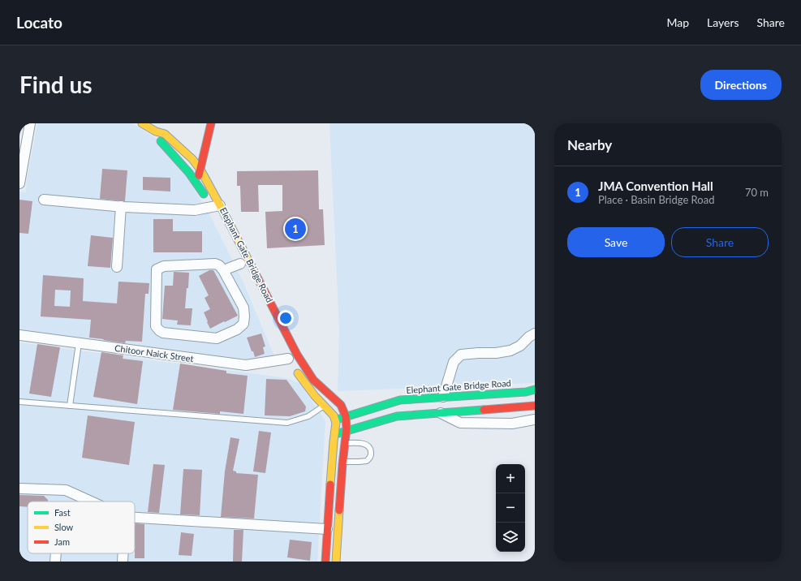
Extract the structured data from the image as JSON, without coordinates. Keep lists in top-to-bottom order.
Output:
{
  "streets": {
    "main road": ["Elephant Gate Bridge Road"],
    "street": ["Chitoor Naick Street"]
  },
  "legend": ["Fast", "Slow", "Jam"],
  "page": {
    "header": "Locato",
    "nav": ["Map", "Layers", "Share"],
    "buttons": [
      "Directions",
      ["Save", "Share"]
    ],
    "title": "Find us",
    "heading": "Nearby",
    "list": [
      {
        "mark": "1",
        "name": "JMA Convention Hall",
        "note": "Place · Basin Bridge Road",
        "value": "70 m"
      }
    ],
    "pins": "1",
    "map_buttons": ["+", "−"]
  }
}
